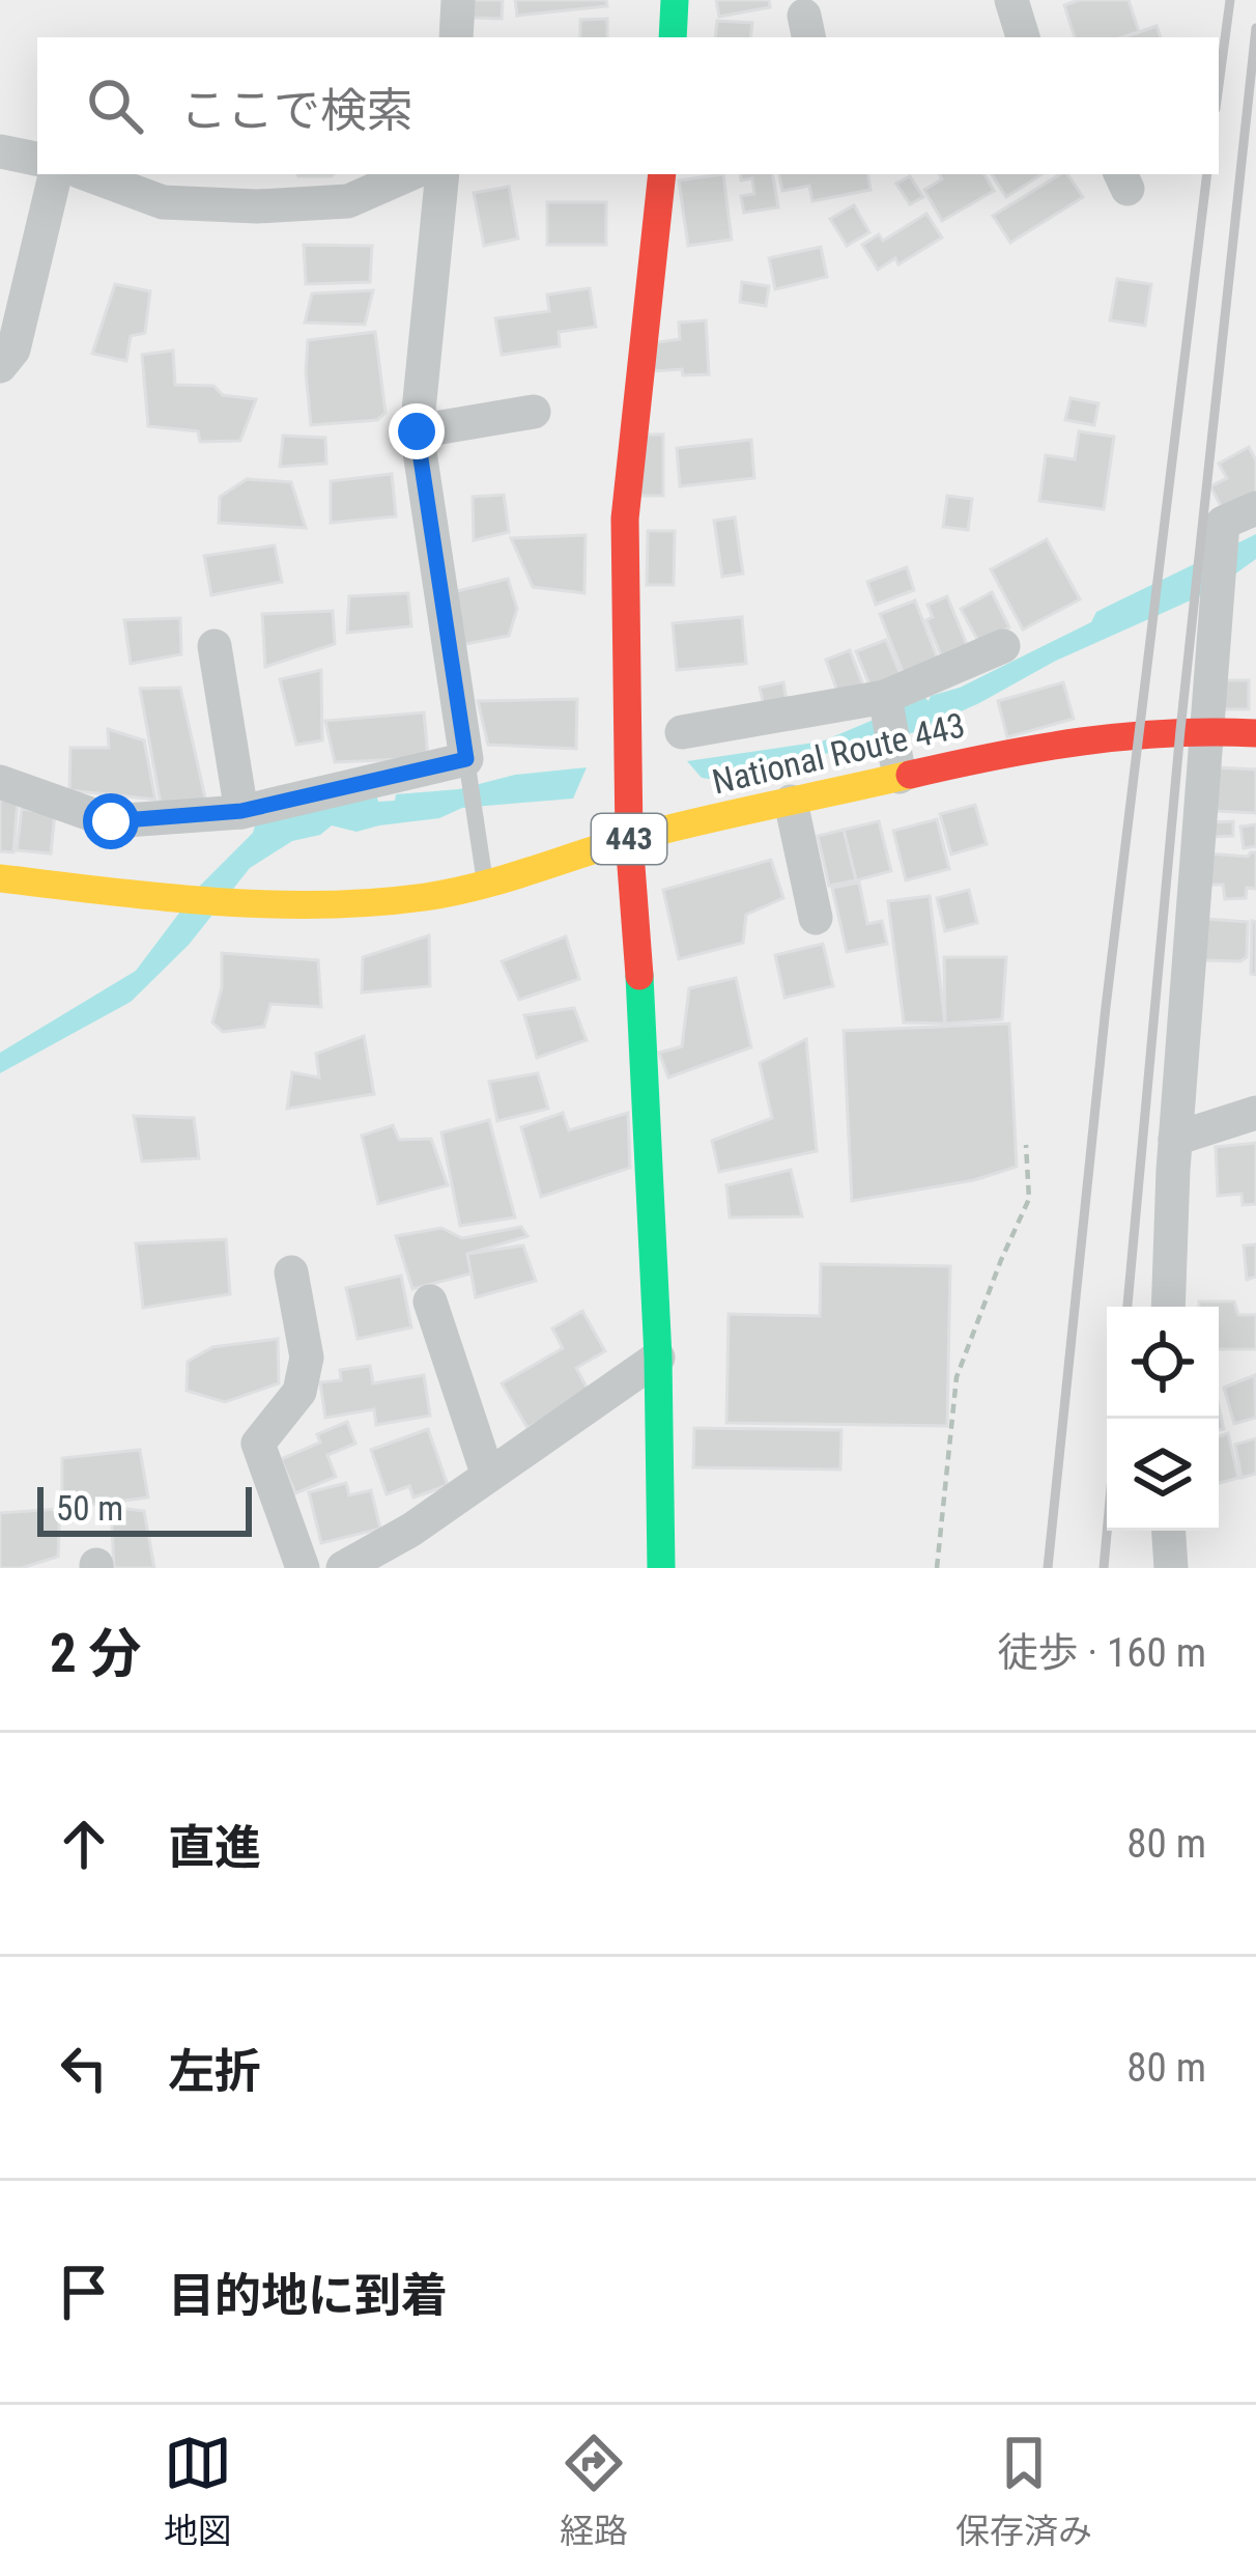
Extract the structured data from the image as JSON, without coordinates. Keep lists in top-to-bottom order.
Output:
{
  "streets": {
    "main road": ["National Route 443", "443"]
  },
  "scale_bar": "50 m",
  "page": {
    "search": "ここで検索",
    "scale": "50 m",
    "heading": ["2 分", "徒歩 · 160 m"],
    "list": [
      ["直進", "80 m"],
      ["左折", "80 m"],
      "目的地に到着"
    ],
    "nav": ["地図", "経路", "保存済み"]
  }
}
